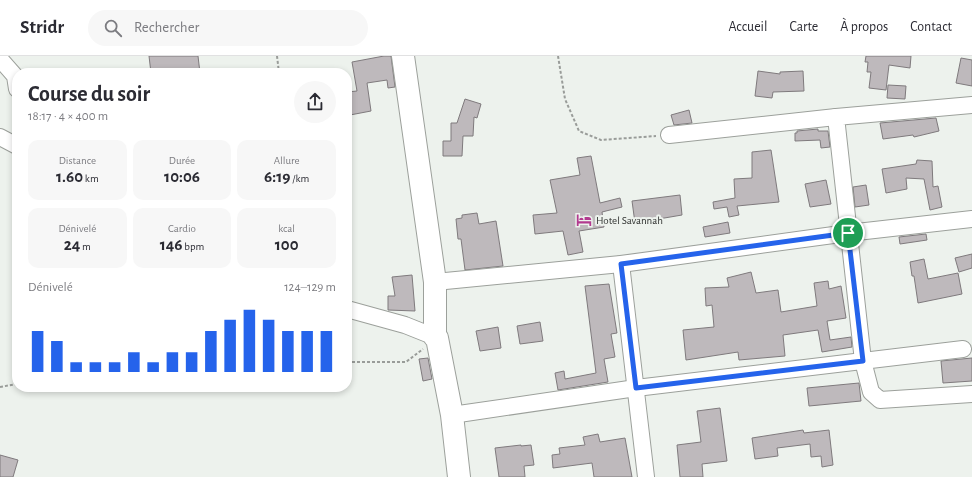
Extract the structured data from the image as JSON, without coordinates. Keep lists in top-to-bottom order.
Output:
{
  "places": {
    "hotel": ["Hotel Savannah"]
  },
  "page": {
    "header": "Stridr",
    "search": "Rechercher",
    "nav": [
      "Accueil",
      "Carte",
      "À propos",
      "Contact"
    ],
    "heading": ["Course du soir", "18:17 · 4 × 400 m"],
    "stats": [
      ["Distance", "1.60 km"],
      ["Durée", "10:06"],
      ["Allure", "6:19 /km"],
      ["Dénivelé", "24 m"],
      ["Cardio", "146 bpm"],
      ["kcal", "100"]
    ],
    "chart": ["Dénivelé", "124–129 m"]
  }
}
